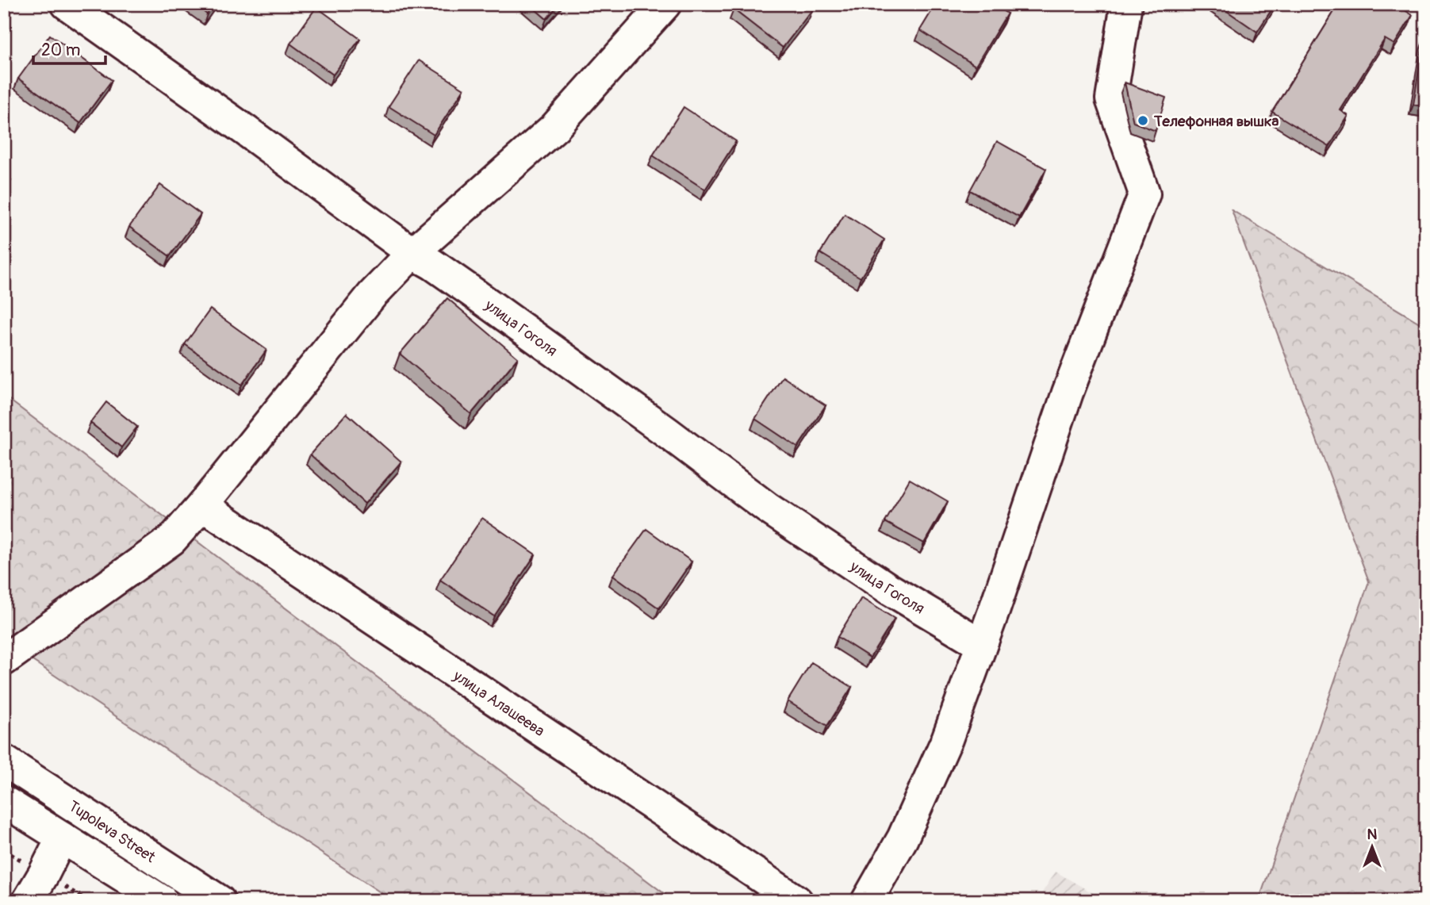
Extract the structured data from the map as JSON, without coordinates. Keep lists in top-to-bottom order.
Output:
{
  "streets": {
    "street": ["улица Гоголя", "улица Алашеева", "Tupoleva Street"]
  },
  "places": ["Телефонная вышка"],
  "scale_bar": "20 m",
  "north": "top"
}
